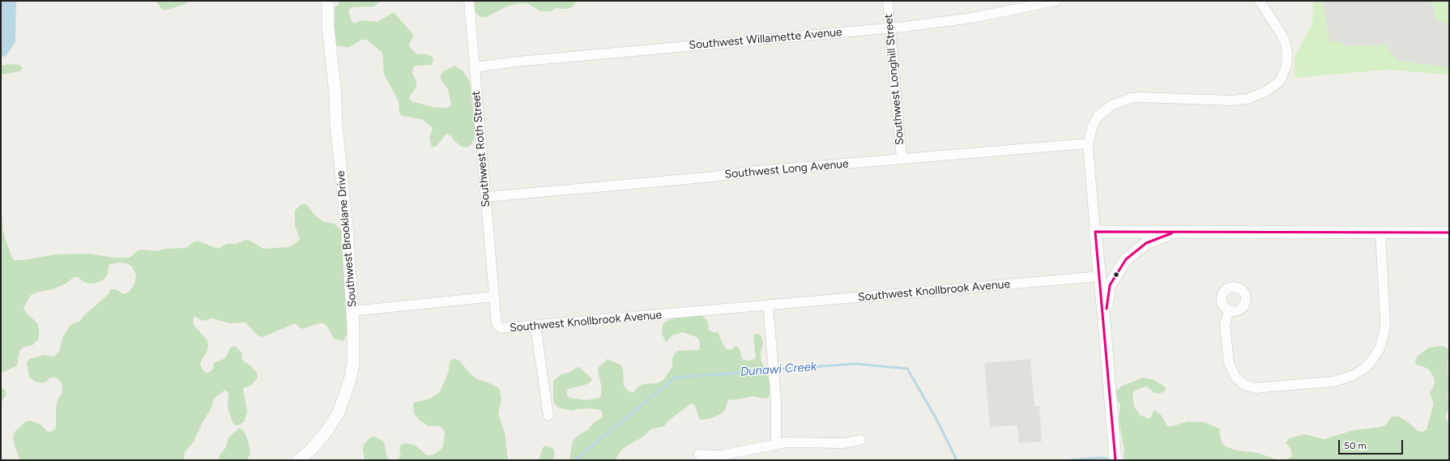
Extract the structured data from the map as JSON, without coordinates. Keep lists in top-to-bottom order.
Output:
{
  "streets": {
    "street": [
      "Southwest Willamette Avenue",
      "Southwest Longhill Street",
      "Southwest Roth Street",
      "Southwest Long Avenue",
      "Southwest Brooklane Drive",
      "Southwest Knollbrook Avenue"
    ]
  },
  "crossings": [
    ["Southwest Willamette Avenue", "Southwest Longhill Street"],
    ["Southwest Willamette Avenue", "Southwest Roth Street"],
    ["Southwest Longhill Street", "Southwest Long Avenue"],
    ["Southwest Roth Street", "Southwest Long Avenue"],
    ["Southwest Roth Street", "Southwest Knollbrook Avenue"]
  ],
  "water": ["Dunawi Creek"],
  "scale_bar": "50 m"
}
